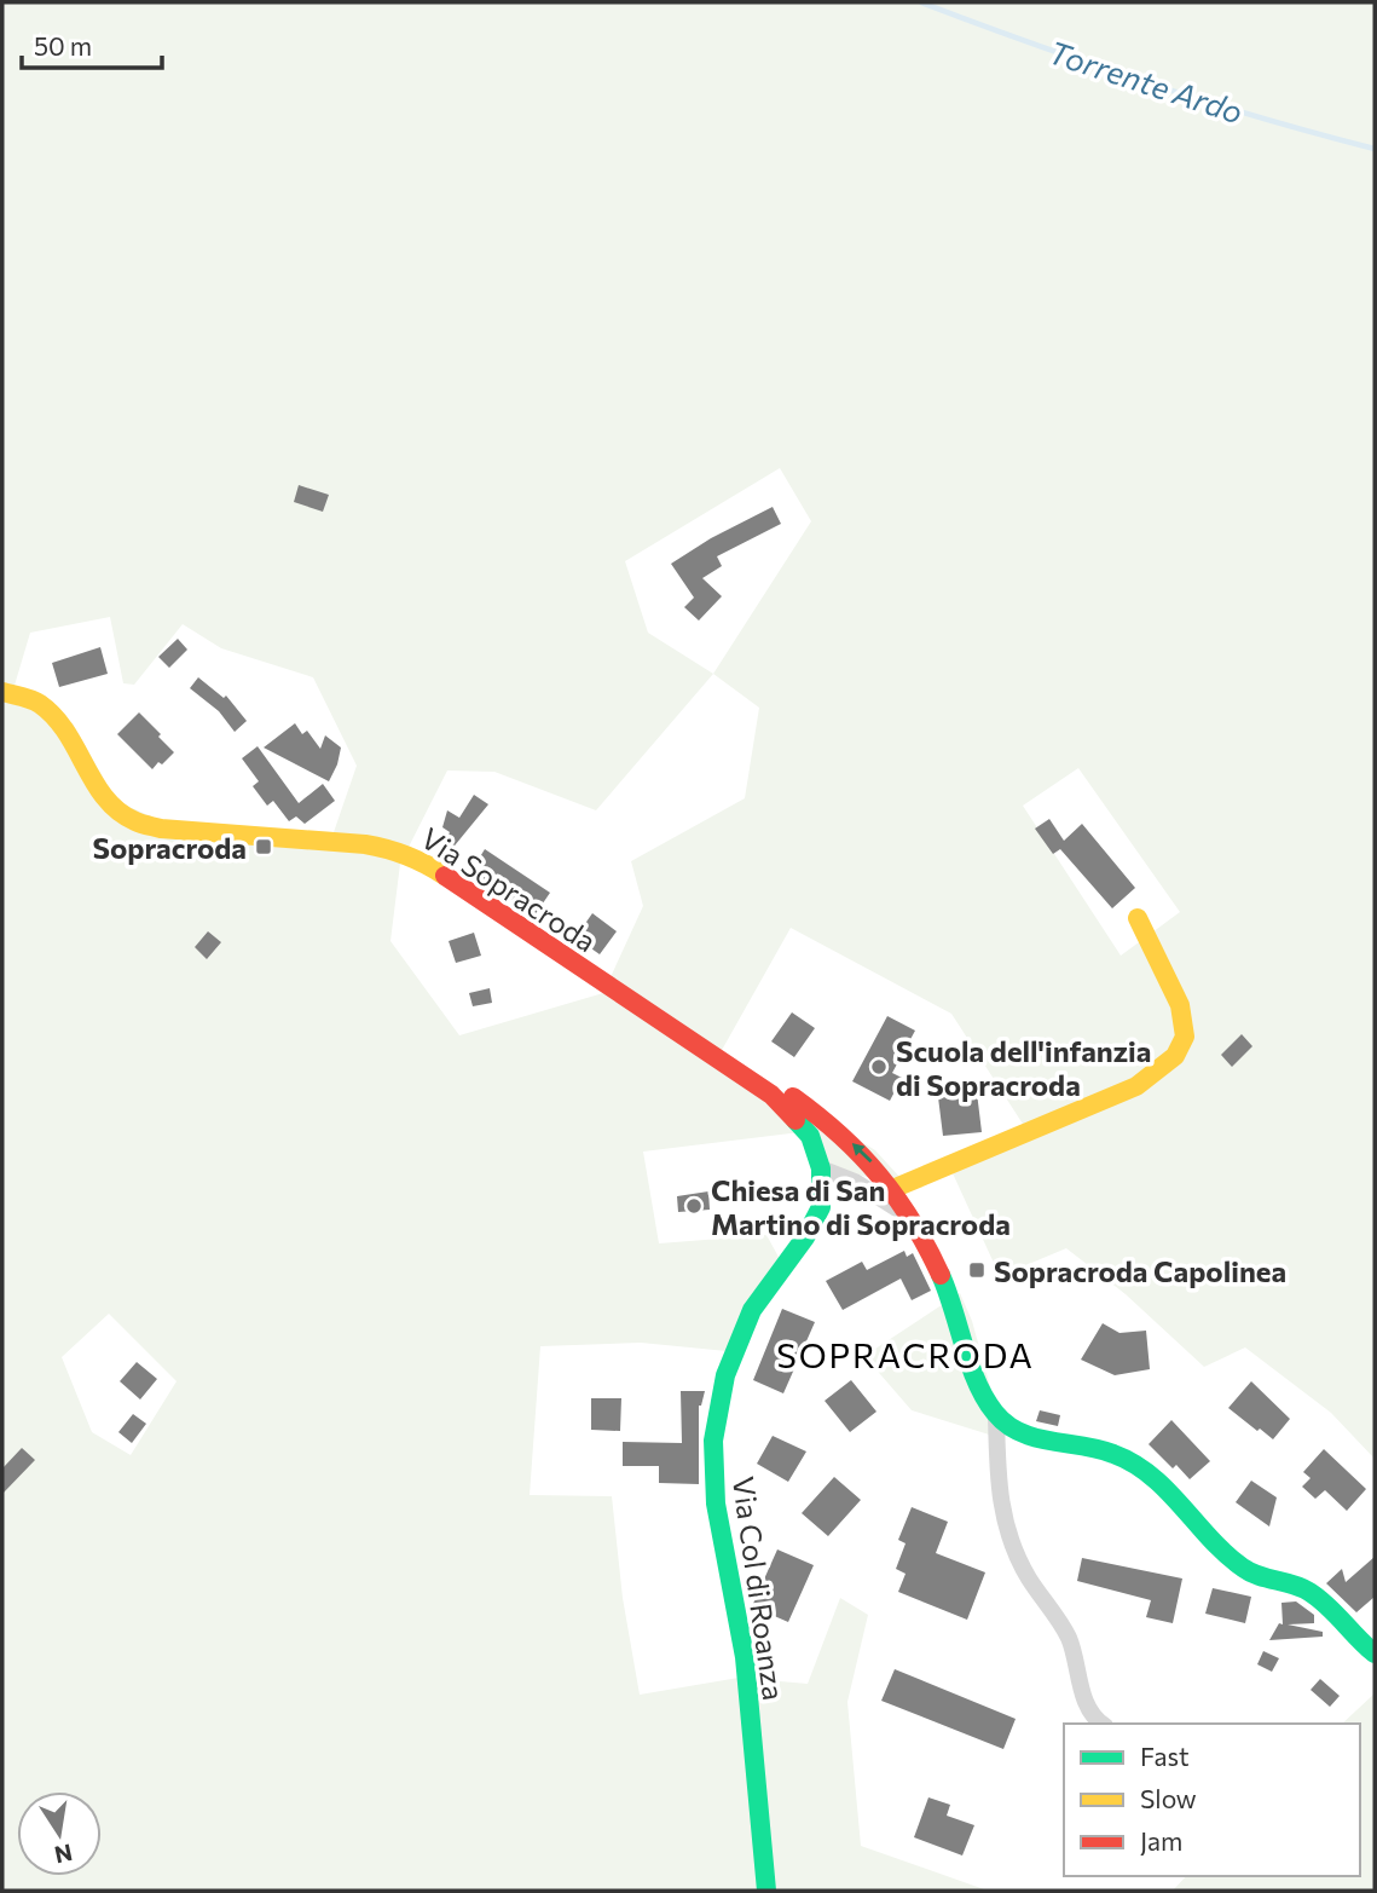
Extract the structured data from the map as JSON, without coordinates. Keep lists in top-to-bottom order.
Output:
{
  "streets": {
    "street": ["Via Sopracroda", "Via Col di Roanza"]
  },
  "crossings": [
    ["Via Sopracroda", "Via Col di Roanza"]
  ],
  "districts": ["SOPRACRODA"],
  "water": ["Torrente Ardo"],
  "places": {
    "transit": ["Sopracroda", "Sopracroda Capolinea"],
    "other": ["Scuola dell'infanzia di Sopracroda", "Chiesa di San Martino di Sopracroda"]
  },
  "legend": ["Fast", "Slow", "Jam"],
  "scale_bar": "50 m",
  "north": "bottom"
}
